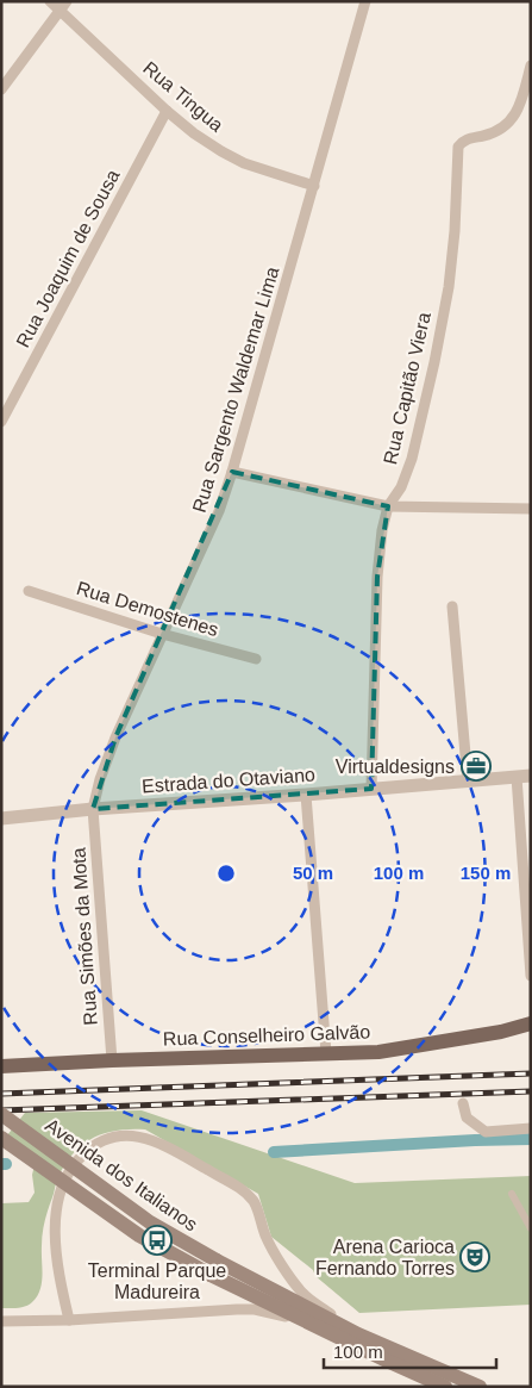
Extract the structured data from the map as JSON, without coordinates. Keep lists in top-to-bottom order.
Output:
{
  "streets": {
    "main road": ["Rua Conselheiro Galvão", "Avenida dos Italianos"],
    "street": [
      "Rua Tingua",
      "Rua Joaquim de Sousa",
      "Rua Capitão Viera",
      "Rua Sargento Waldemar Lima",
      "Rua Demostenes",
      "Estrada do Otaviano",
      "Rua Simões da Mota"
    ]
  },
  "crossings": [
    ["Rua Tingua", "Rua Joaquim de Sousa"],
    ["Rua Tingua", "Rua Sargento Waldemar Lima"],
    ["Rua Capitão Viera", "Estrada do Otaviano"],
    ["Rua Sargento Waldemar Lima", "Rua Demostenes"],
    ["Rua Sargento Waldemar Lima", "Estrada do Otaviano"],
    ["Rua Sargento Waldemar Lima", "Rua Simões da Mota"],
    ["Estrada do Otaviano", "Rua Simões da Mota"],
    ["Rua Simões da Mota", "Rua Conselheiro Galvão"]
  ],
  "places": {
    "office": ["Virtualdesigns"],
    "bus stop": ["Terminal Parque Madureira"],
    "theatre": ["Arena Carioca Fernando Torres"]
  },
  "scale_bar": "100 m",
  "rings": ["50 m", "100 m", "150 m"]
}
